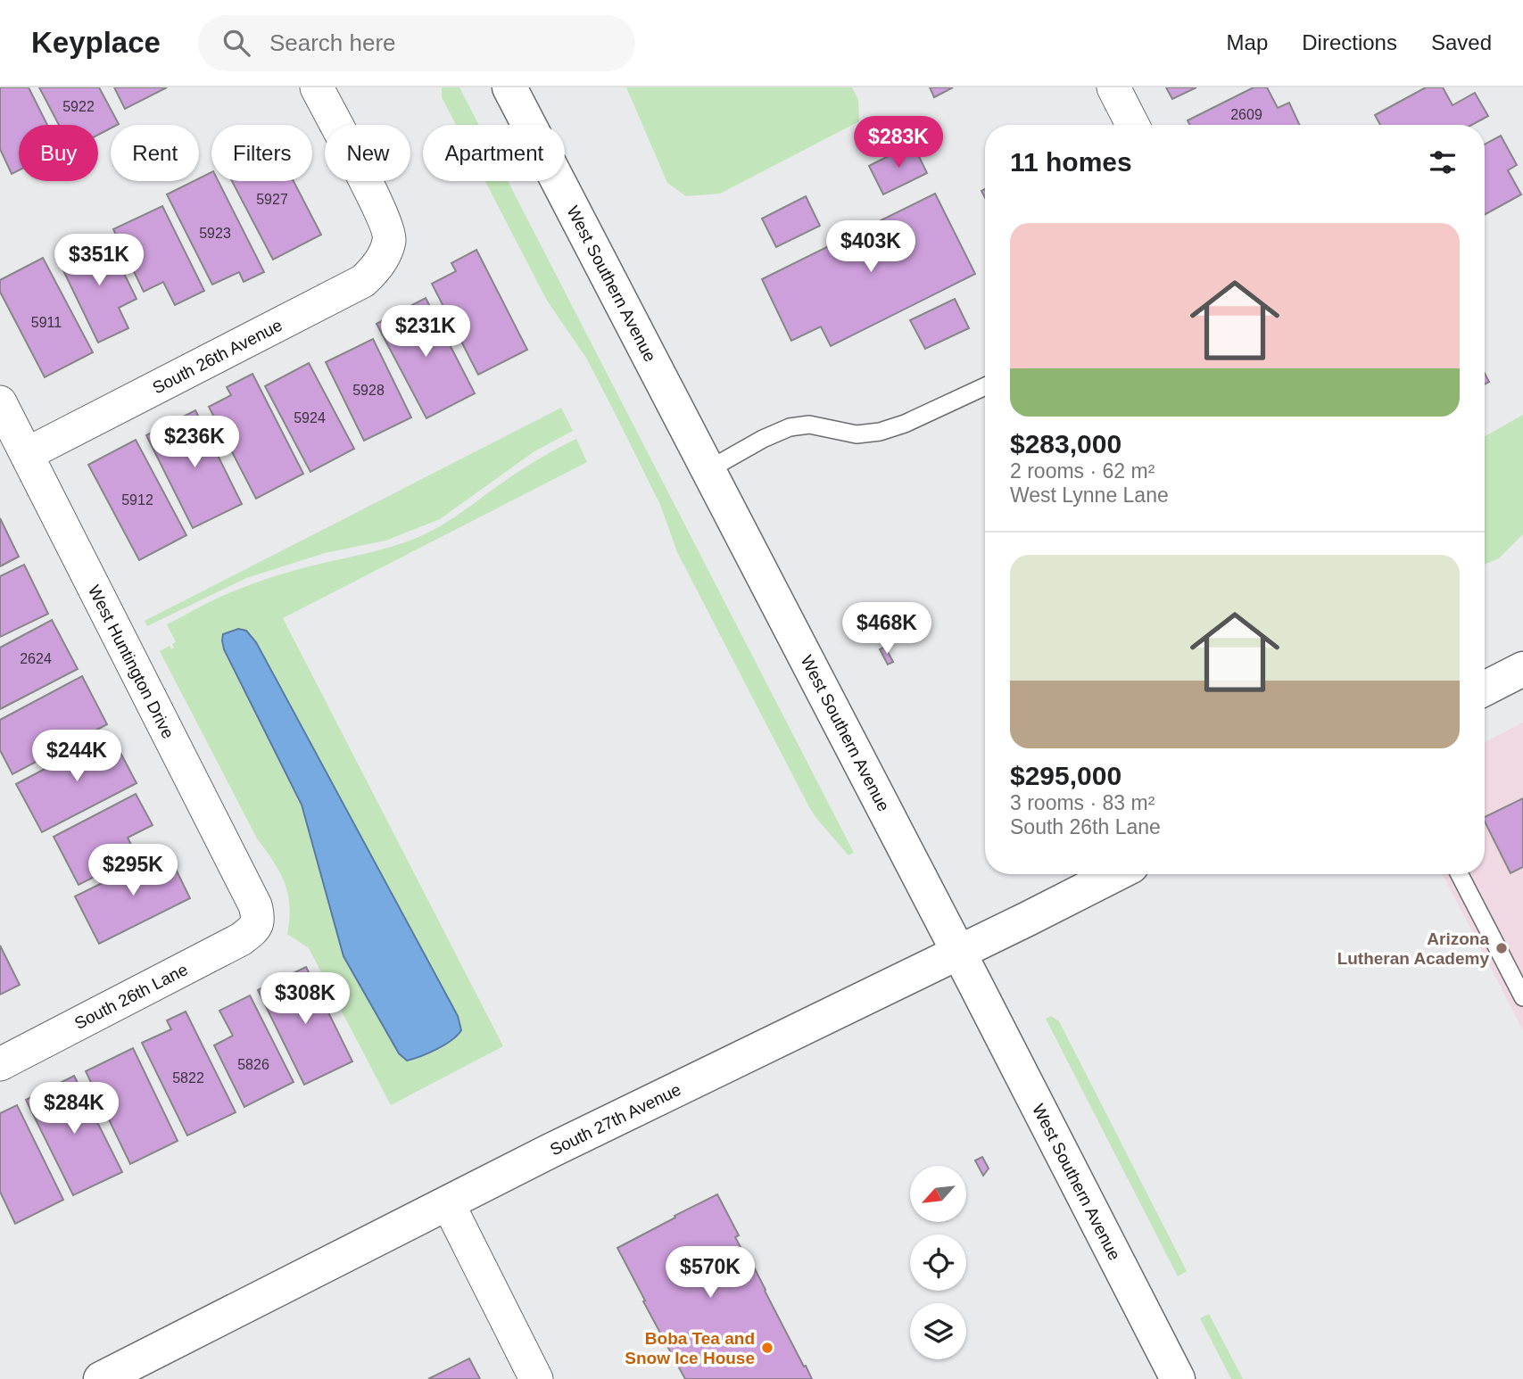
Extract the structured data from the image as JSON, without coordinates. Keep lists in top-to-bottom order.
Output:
{
  "streets": {
    "main road": ["West Southern Avenue", "South 27th Avenue"],
    "street": ["South 26th Avenue", "West Huntington Drive", "South 26th Lane"]
  },
  "crossings": [
    ["West Southern Avenue", "South 27th Avenue"],
    ["South 26th Avenue", "West Huntington Drive"],
    ["West Huntington Drive", "South 26th Lane"]
  ],
  "places": ["Arizona Lutheran Academy", "Boba Tea and Snow Ice House"],
  "house_numbers": [
    "5922",
    "2609",
    "5927",
    "5923",
    "5911",
    "5928",
    "5924",
    "5912",
    "2624",
    "5826",
    "5822"
  ],
  "north": "bottom left",
  "page": {
    "header": "Keyplace",
    "search": "Search here",
    "nav": ["Map", "Directions", "Saved"],
    "price": [
      "$283K",
      "$403K",
      "$351K",
      "$231K",
      "$236K",
      "$468K",
      "$244K",
      "$295K",
      "$308K",
      "$284K",
      "$570K"
    ],
    "chip": [
      "Buy",
      "Rent",
      "Filters",
      "New",
      "Apartment"
    ],
    "heading": "11 homes",
    "list": [
      {
        "name": "$283,000",
        "note": "2 rooms · 62 m² · West Lynne Lane"
      },
      {
        "name": "$295,000",
        "note": "3 rooms · 83 m² · South 26th Lane"
      }
    ]
  }
}
